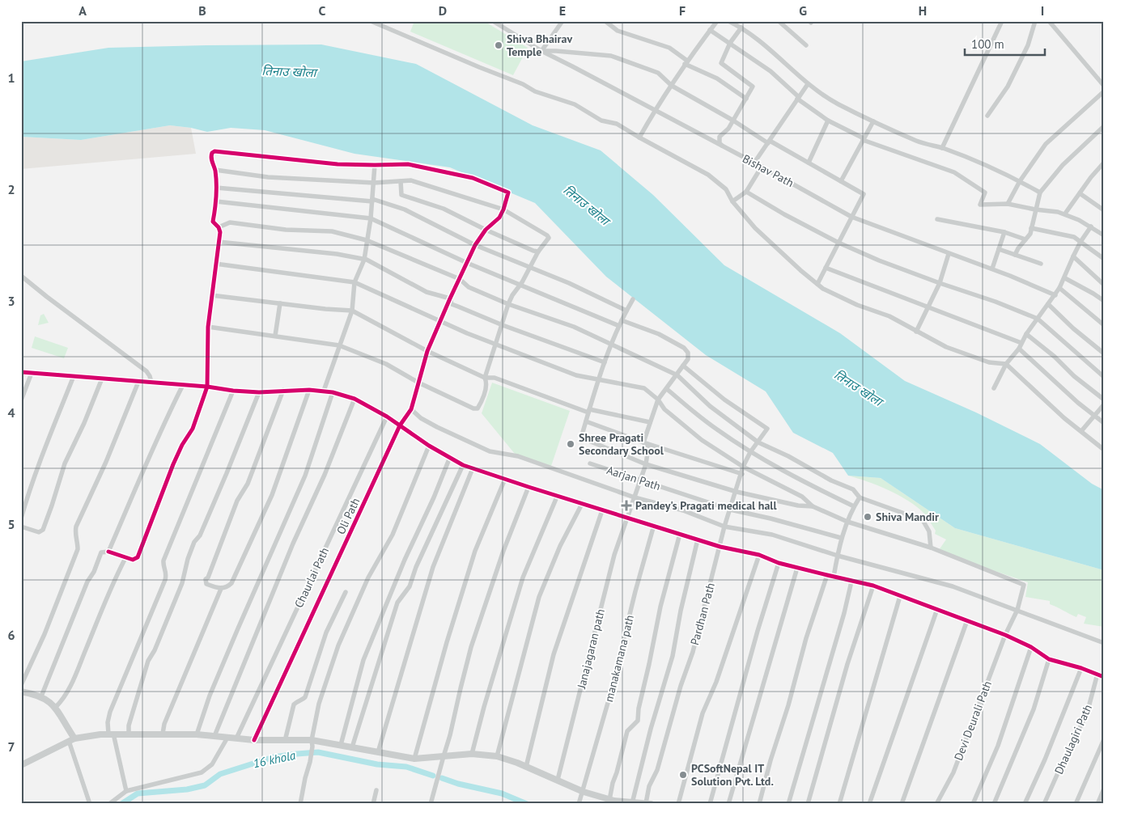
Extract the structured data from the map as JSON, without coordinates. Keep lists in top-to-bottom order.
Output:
{
  "streets": {
    "street": [
      "Bishav Path",
      "Aarjan Path",
      "Oli Path",
      "Chaurlai Path",
      "Pardhan Path",
      "Janajagaran path",
      "manakamana path",
      "Devi Deurali Path",
      "Dhaulagiri Path"
    ]
  },
  "crossings": [
    ["Aarjan Path", "Pardhan Path"],
    ["Aarjan Path", "Janajagaran path"]
  ],
  "water": ["तिनाउ खोला", "16 khola"],
  "places": {
    "other": [
      "Shiva Bhairav Temple",
      "Shree Pragati Secondary School",
      "Shiva Mandir",
      "PCSoftNepal IT Solution Pvt. Ltd."
    ],
    "health": ["Pandey's Pragati medical hall"]
  },
  "scale_bar": "100 m",
  "grid": {
    "columns": [
      "A",
      "B",
      "C",
      "D",
      "E",
      "F",
      "G",
      "H",
      "I"
    ],
    "rows": [
      "1",
      "2",
      "3",
      "4",
      "5",
      "6",
      "7"
    ]
  }
}
